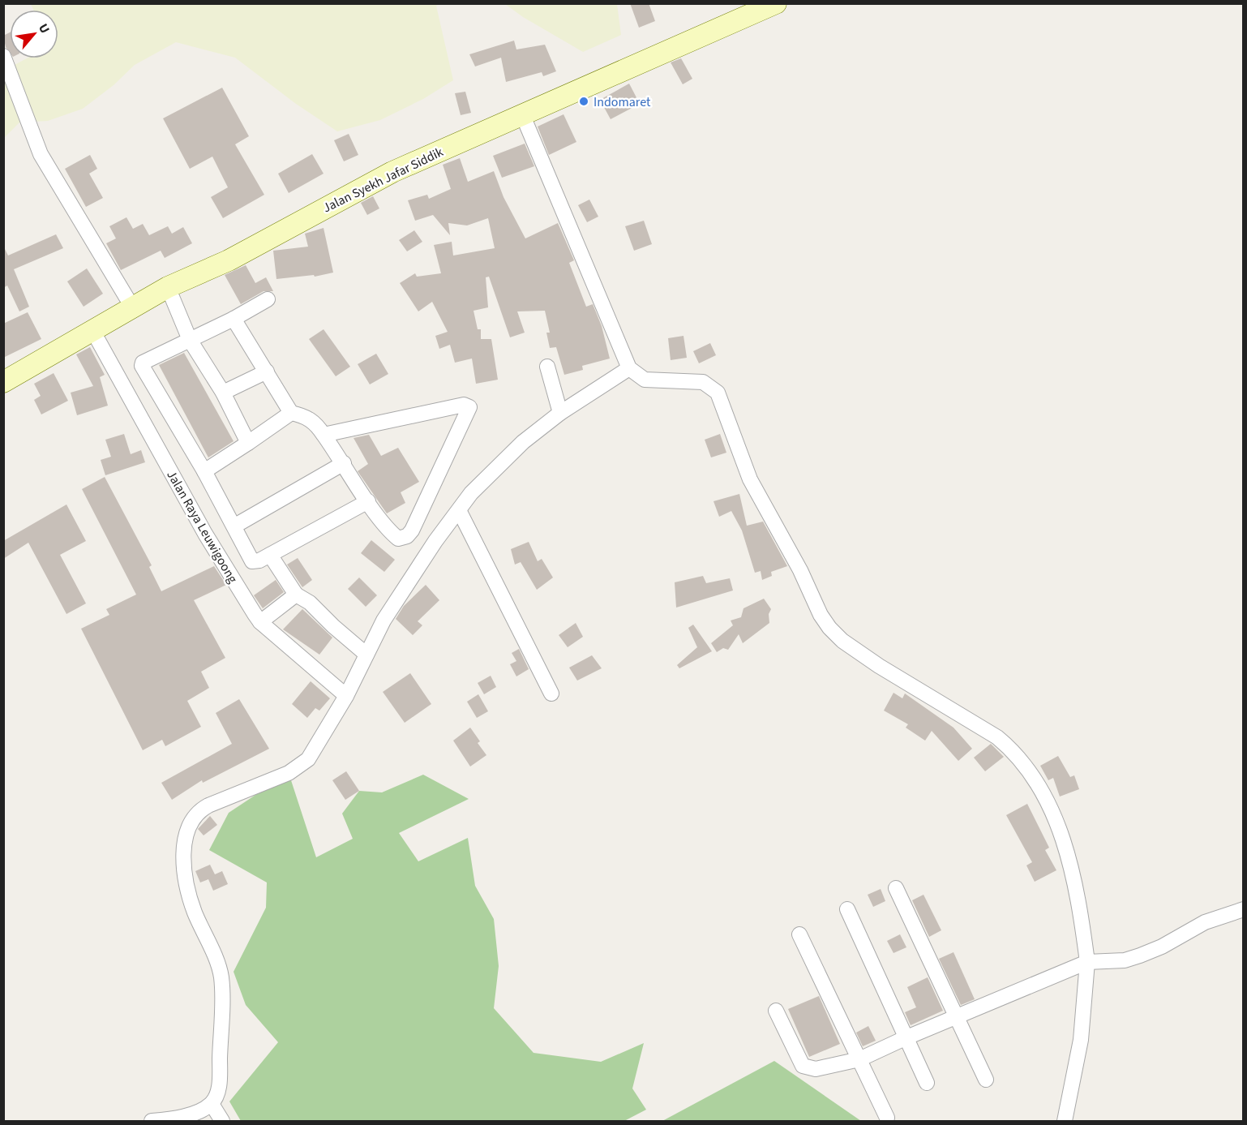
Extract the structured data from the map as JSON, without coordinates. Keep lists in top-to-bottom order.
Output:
{
  "streets": {
    "main road": ["Jalan Syekh Jafar Siddik"],
    "street": ["Jalan Raya Leuwigoong"]
  },
  "crossings": [
    ["Jalan Syekh Jafar Siddik", "Jalan Raya Leuwigoong"]
  ],
  "places": ["Indomaret"],
  "north": "top right"
}
